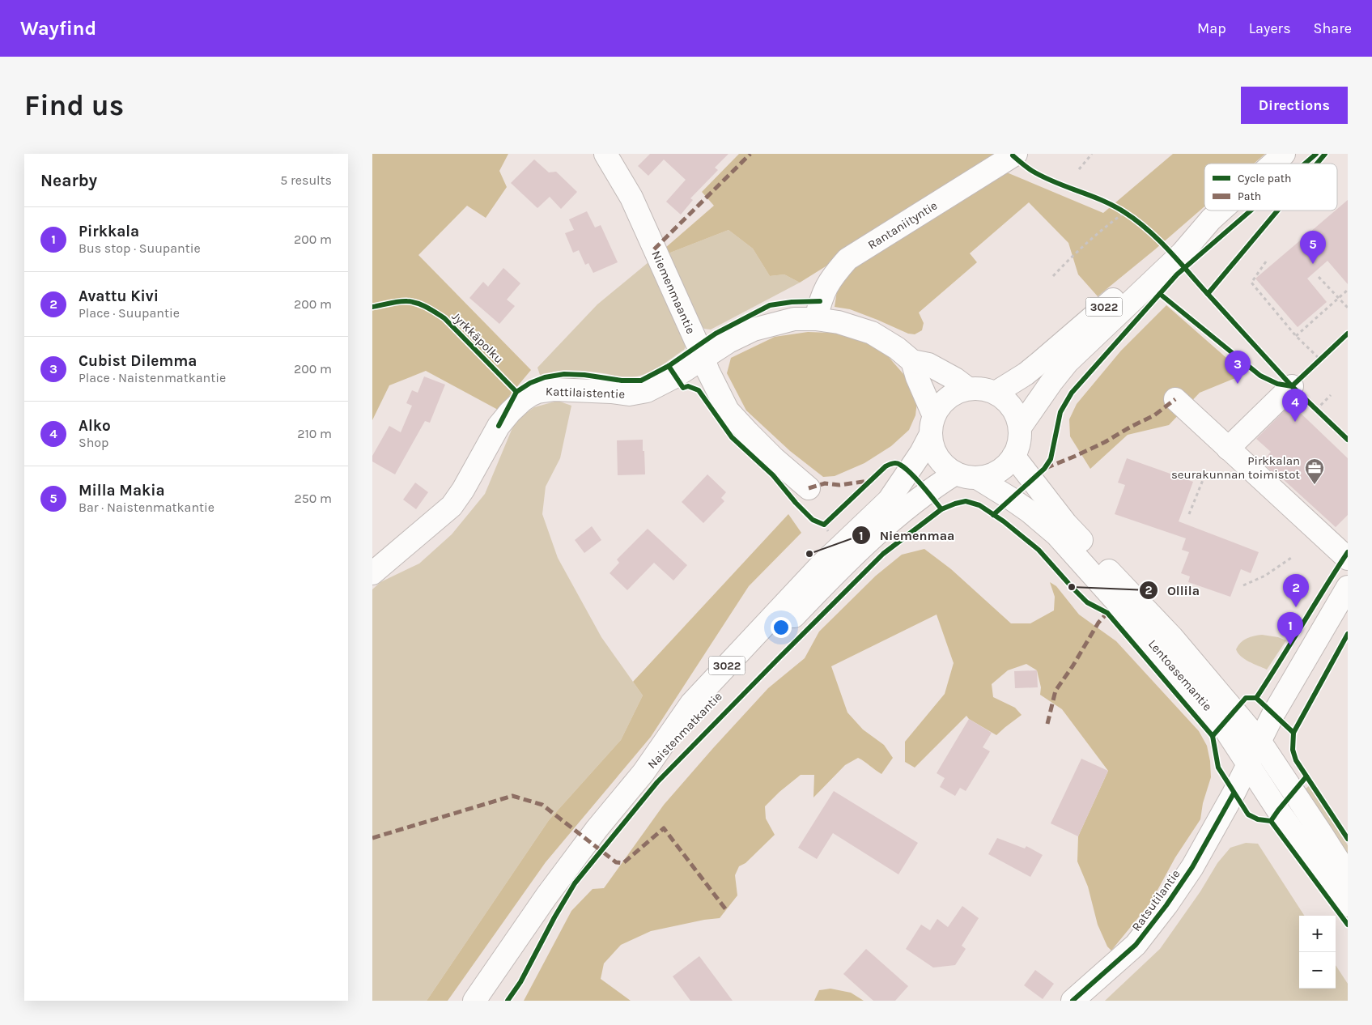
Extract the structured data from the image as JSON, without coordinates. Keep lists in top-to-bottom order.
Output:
{
  "streets": {
    "main road": [
      "Rantaniityntie",
      "Niemenmaantie",
      "3022",
      "Kattilaistentie",
      "Lentoasemantie",
      "Naistenmatkantie",
      "Ratsutilantie"
    ],
    "cycle path": ["Jyrkkäpolku"]
  },
  "crossings": [
    ["Niemenmaantie", "Kattilaistentie"],
    ["3022", "Lentoasemantie"],
    ["3022", "Naistenmatkantie"],
    ["Lentoasemantie", "Naistenmatkantie"],
    ["Lentoasemantie", "Ratsutilantie"]
  ],
  "places": {
    "office": ["Pirkkalan seurakunnan toimistot"],
    "other": ["Niemenmaa", "Ollila"]
  },
  "legend": ["Cycle path", "Path"],
  "page": {
    "header": "Wayfind",
    "nav": ["Map", "Layers", "Share"],
    "buttons": "Directions",
    "title": "Find us",
    "heading": ["Nearby", "5 results"],
    "list": [
      {
        "mark": "1",
        "name": "Pirkkala",
        "note": "Bus stop · Suupantie",
        "value": "200 m"
      },
      {
        "mark": "2",
        "name": "Avattu Kivi",
        "note": "Place · Suupantie",
        "value": "200 m"
      },
      {
        "mark": "3",
        "name": "Cubist Dilemma",
        "note": "Place · Naistenmatkantie",
        "value": "200 m"
      },
      {
        "mark": "4",
        "name": "Alko",
        "note": "Shop",
        "value": "210 m"
      },
      {
        "mark": "5",
        "name": "Milla Makia",
        "note": "Bar · Naistenmatkantie",
        "value": "250 m"
      }
    ],
    "pins": [
      "5",
      "3",
      "4",
      "2",
      "1"
    ],
    "map_buttons": ["+", "−"]
  }
}
